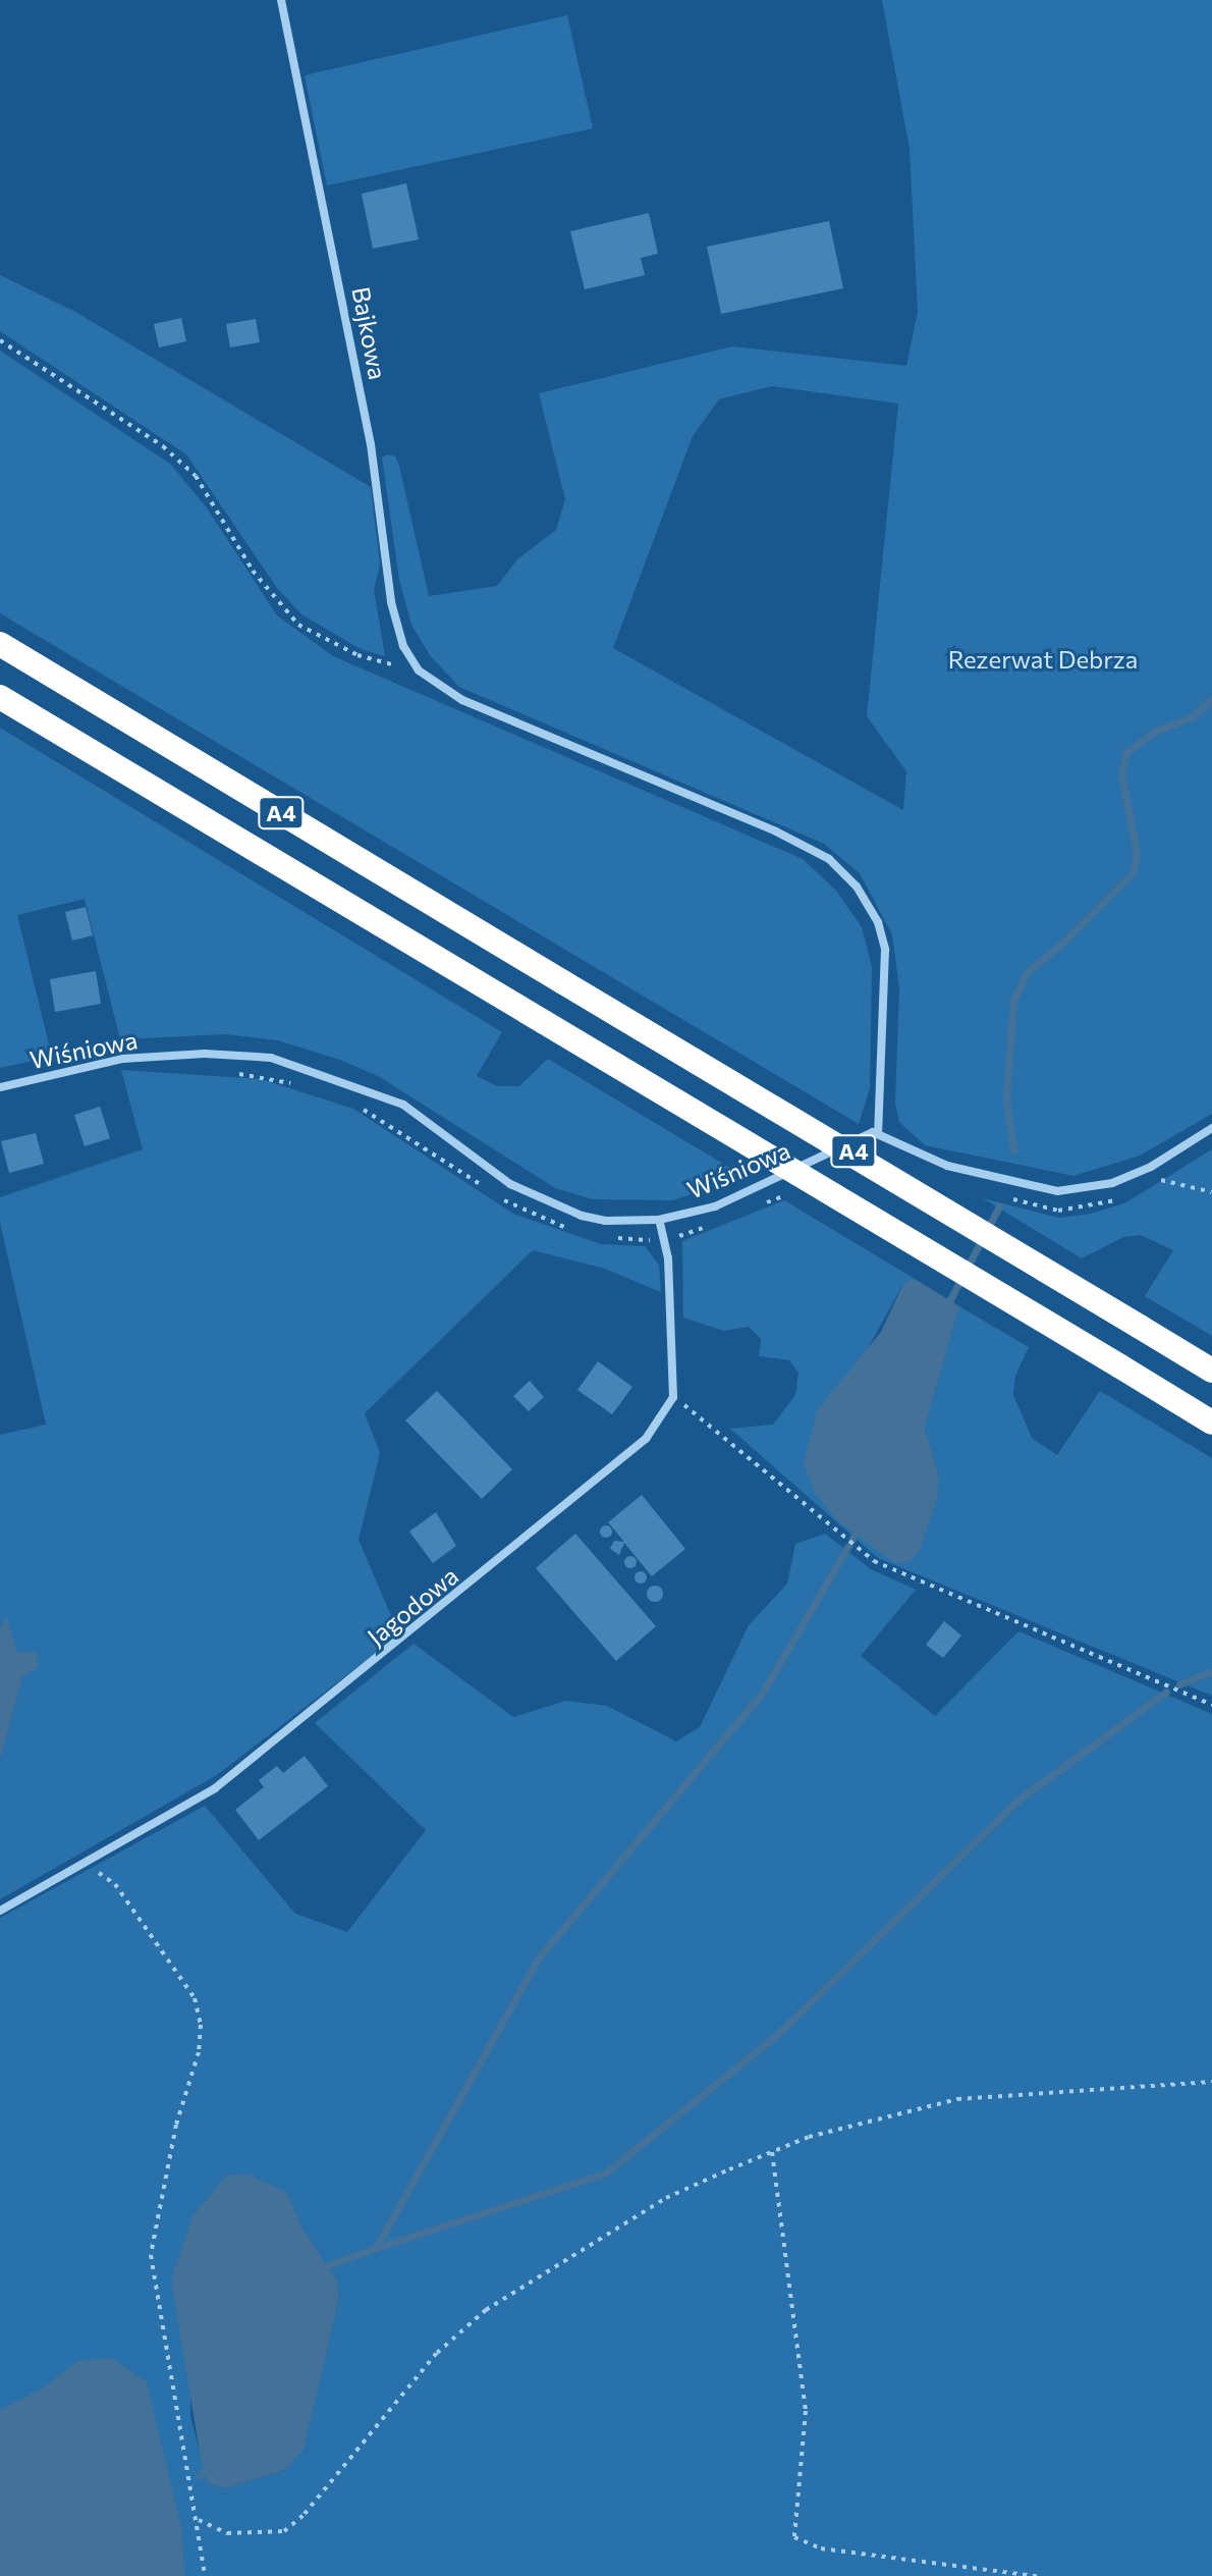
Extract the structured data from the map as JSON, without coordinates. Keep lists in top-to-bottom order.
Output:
{
  "streets": {
    "highway": ["A4"],
    "street": ["Bajkowa", "Wiśniowa", "Jagodowa"]
  },
  "parks": ["Rezerwat Debrza"]
}
